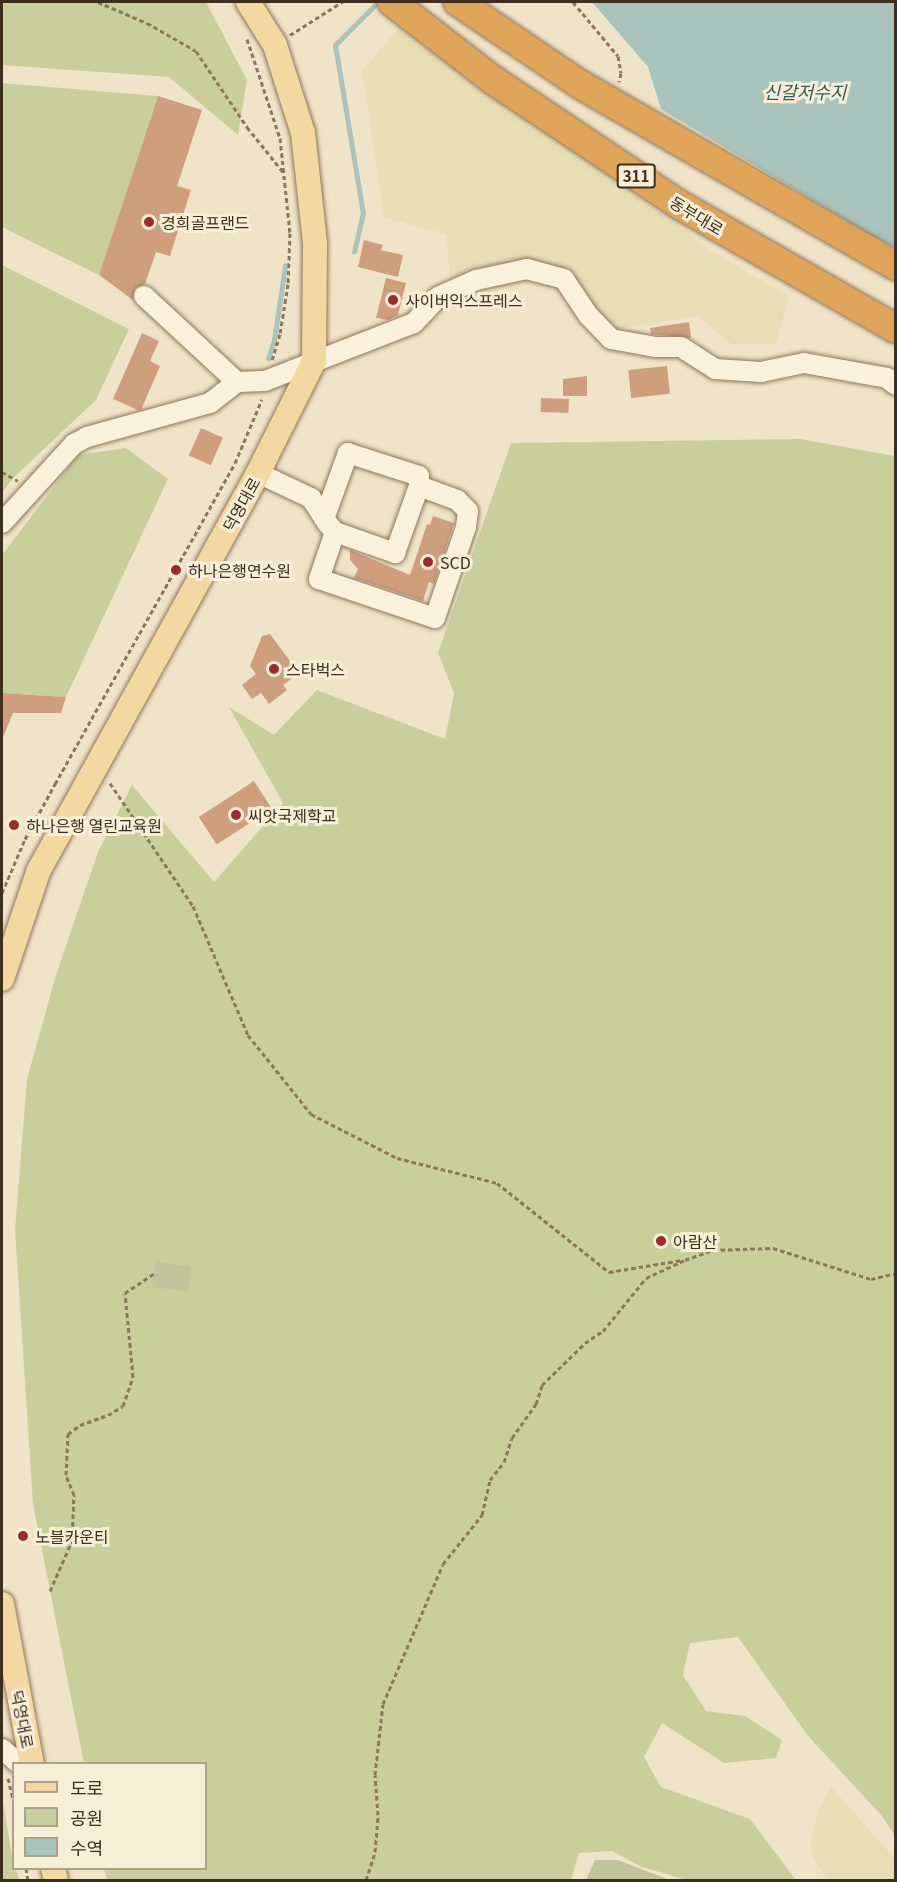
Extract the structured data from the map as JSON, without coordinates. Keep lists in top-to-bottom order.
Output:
{
  "streets": {
    "highway": ["311", "동부대로"],
    "main road": ["덕영대로"]
  },
  "water": ["신갈저수지"],
  "places": [
    "경희골프랜드",
    "사이버익스프레스",
    "SCD",
    "하나은행연수원",
    "스타벅스",
    "씨앗국제학교",
    "하나은행 열린교육원",
    "아람산",
    "노블카운티"
  ],
  "legend": ["도로", "공원", "수역"]
}
